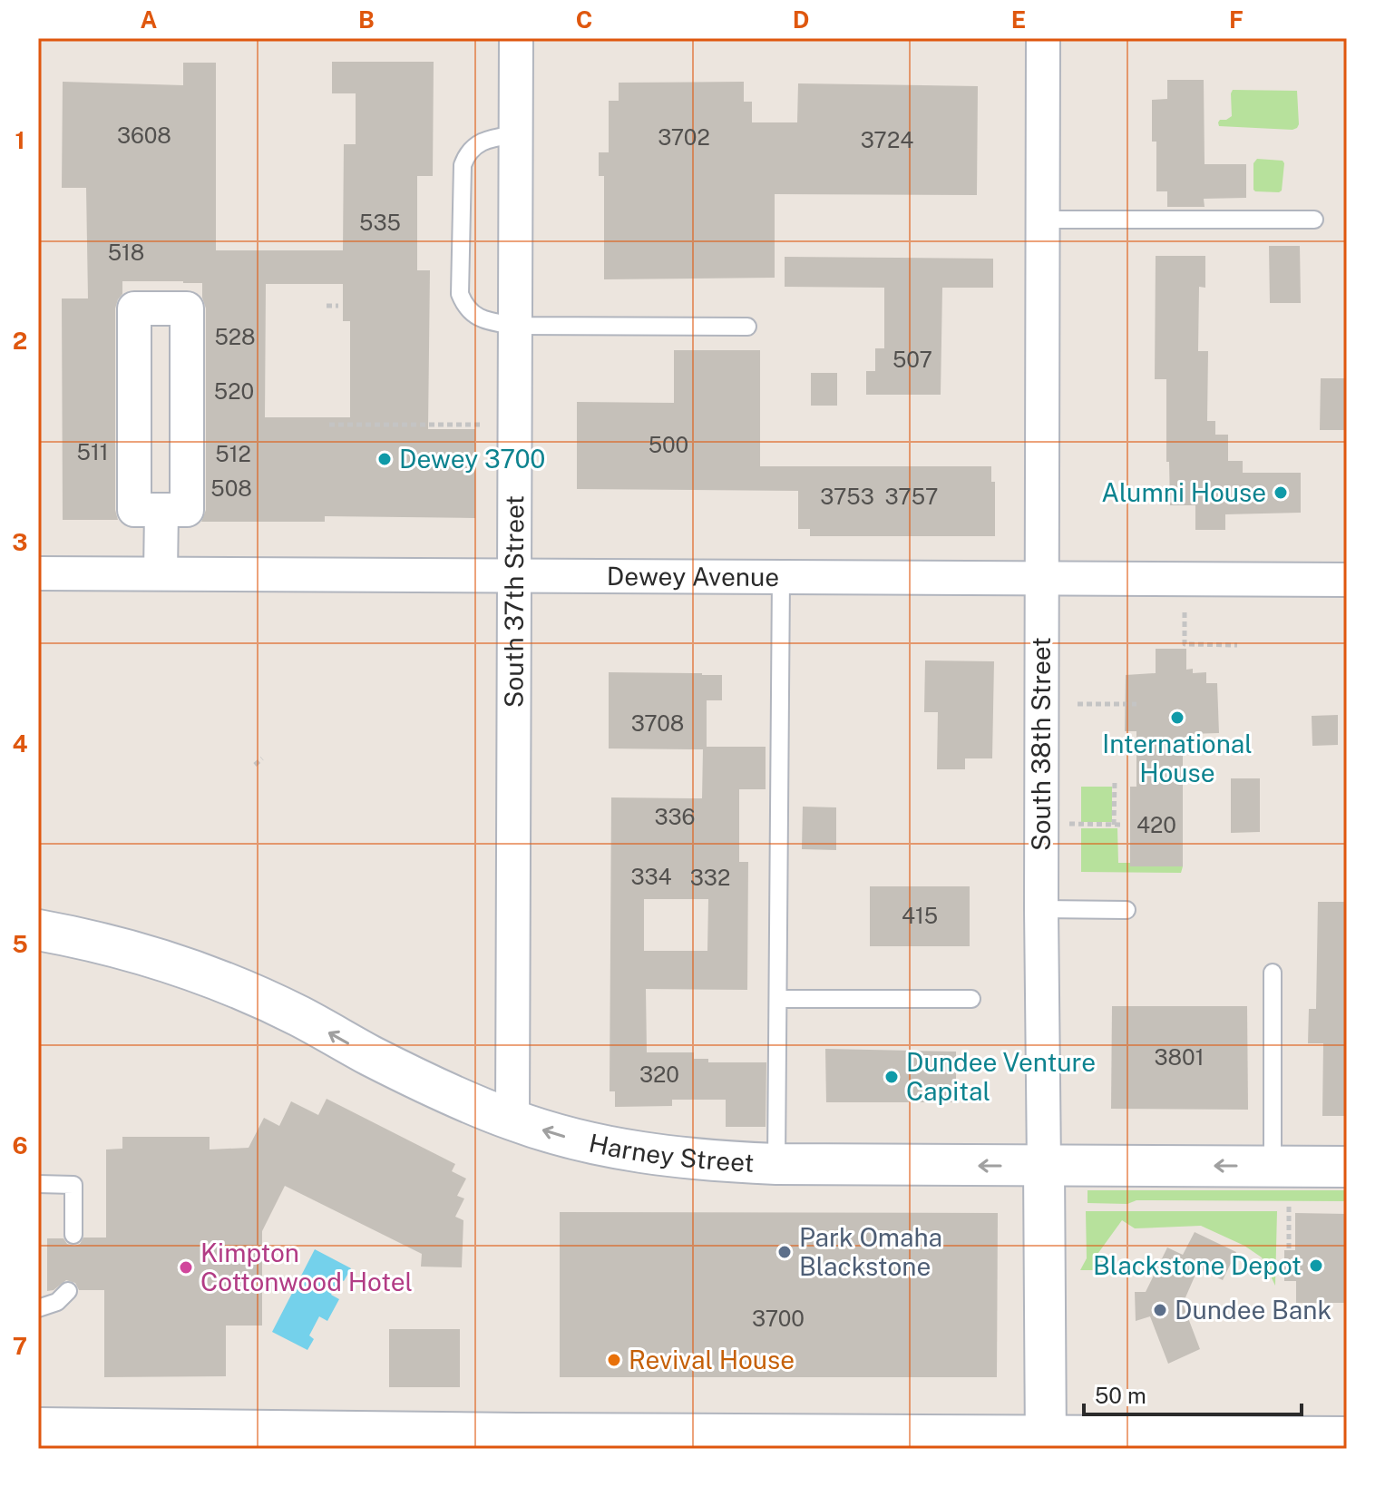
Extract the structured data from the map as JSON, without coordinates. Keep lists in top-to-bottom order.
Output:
{
  "streets": {
    "main road": ["South 38th Street", "Harney Street"],
    "street": ["Dewey Avenue", "South 37th Street"]
  },
  "crossings": [
    ["Dewey Avenue", "South 37th Street"],
    ["Dewey Avenue", "South 38th Street"],
    ["South 37th Street", "Harney Street"],
    ["South 38th Street", "Harney Street"]
  ],
  "places": [
    "Dewey 3700",
    "Alumni House",
    "International House",
    "Dundee Venture Capital",
    "Park Omaha Blackstone",
    "Blackstone Depot",
    "Kimpton Cottonwood Hotel",
    "Dundee Bank",
    "Revival House"
  ],
  "house_numbers": [
    "3608",
    "3702",
    "3724",
    "535",
    "518",
    "528",
    "507",
    "520",
    "500",
    "511",
    "512",
    "508",
    "3753",
    "3757",
    "3708",
    "336",
    "420",
    "334",
    "332",
    "415",
    "3801",
    "320",
    "3700"
  ],
  "scale_bar": "50 m",
  "grid": {
    "columns": [
      "A",
      "B",
      "C",
      "D",
      "E",
      "F"
    ],
    "rows": [
      "1",
      "2",
      "3",
      "4",
      "5",
      "6",
      "7"
    ]
  }
}
